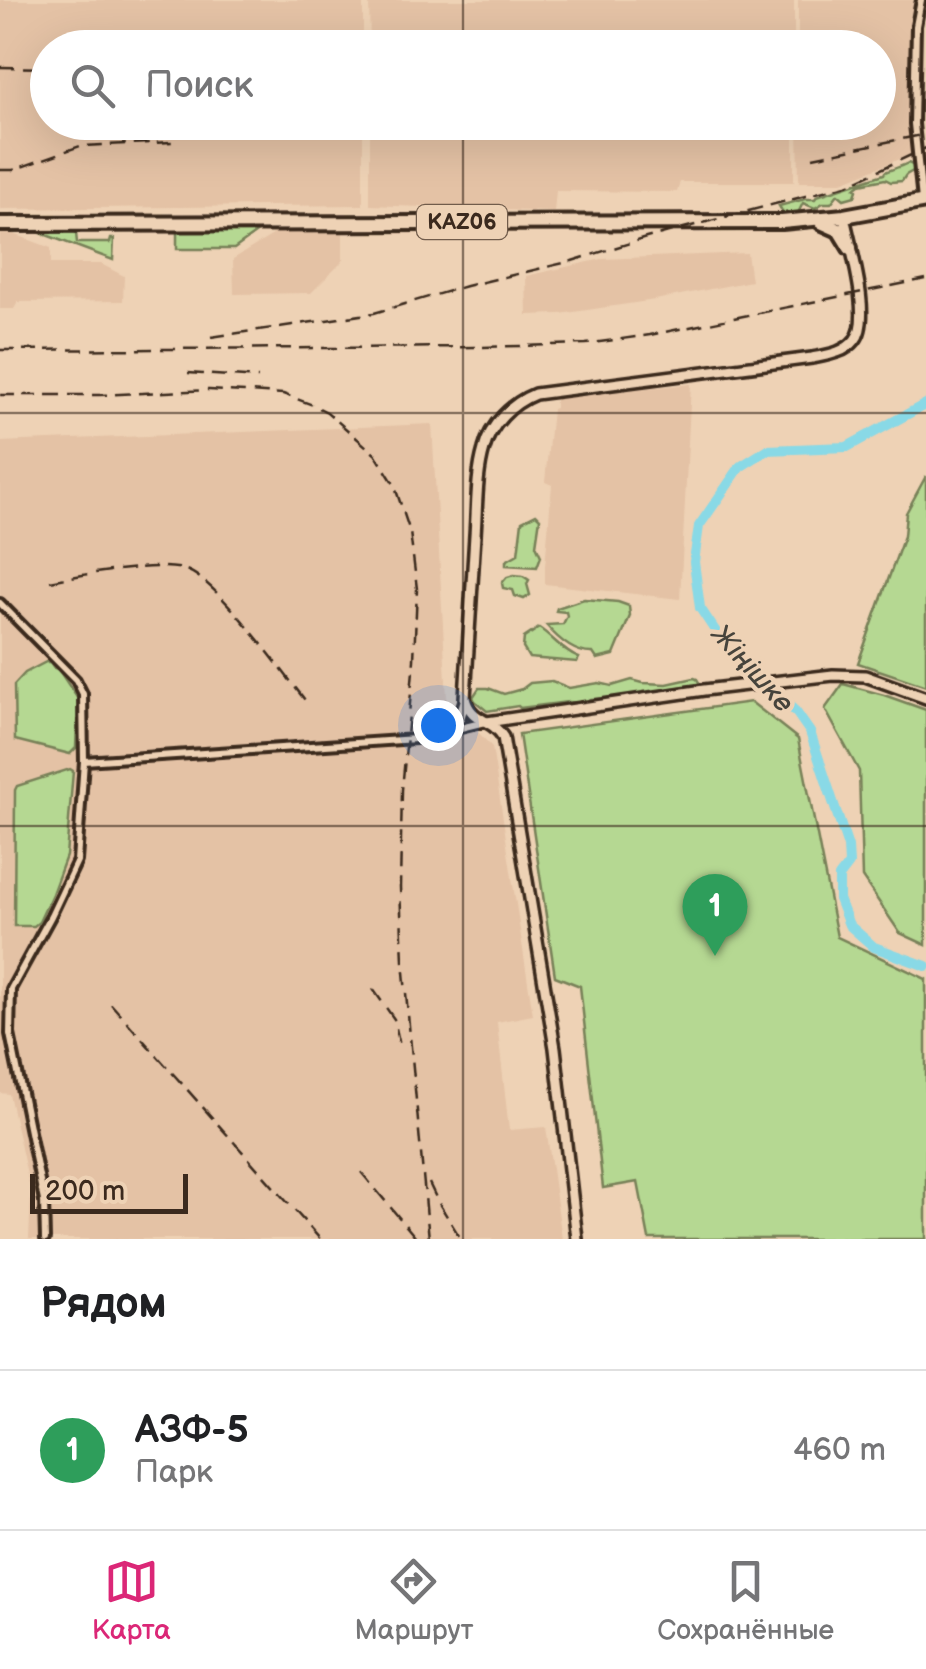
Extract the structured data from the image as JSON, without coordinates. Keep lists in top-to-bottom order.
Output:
{
  "streets": {
    "highway": ["KАZ06"]
  },
  "water": ["Жіңішке"],
  "scale_bar": "200 m",
  "page": {
    "search": "Поиск",
    "pins": "1",
    "scale": "200 m",
    "heading": "Рядом",
    "list": [
      {
        "mark": "1",
        "name": "АЗФ-5",
        "note": "Парк",
        "value": "460 m"
      }
    ],
    "nav": ["Карта", "Маршрут", "Сохранённые"]
  }
}
